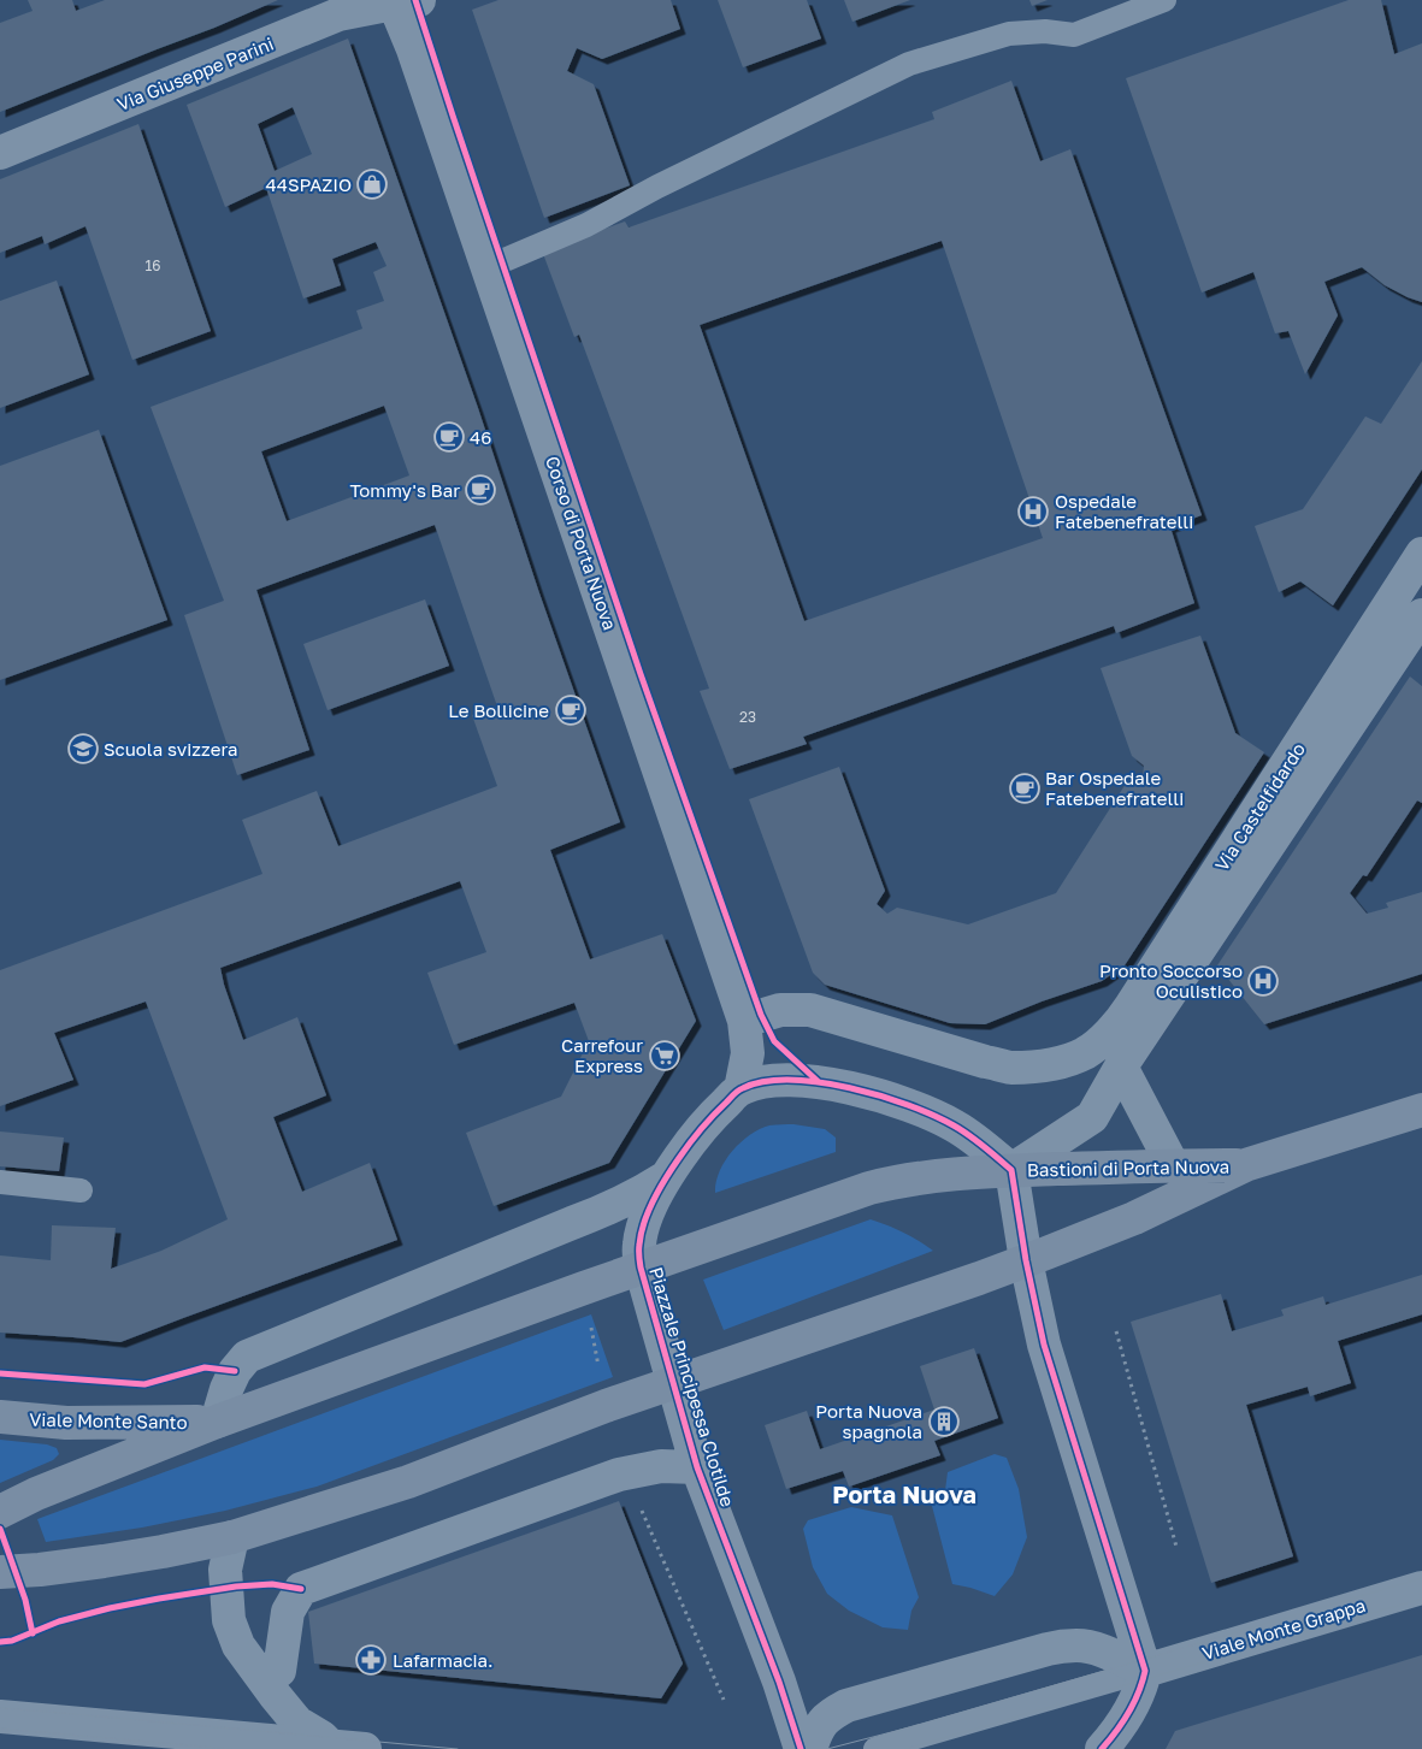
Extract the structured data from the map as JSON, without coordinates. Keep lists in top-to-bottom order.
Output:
{
  "streets": {
    "main road": ["Bastioni di Porta Nuova", "Piazzale Principessa Clotilde", "Viale Monte Santo"],
    "street": [
      "Via Giuseppe Parini",
      "Corso di Porta Nuova",
      "Via Castelfidardo",
      "Viale Monte Grappa"
    ]
  },
  "crossings": [
    ["Via Giuseppe Parini", "Corso di Porta Nuova"],
    ["Corso di Porta Nuova", "Via Castelfidardo"],
    ["Corso di Porta Nuova", "Piazzale Principessa Clotilde"],
    ["Via Castelfidardo", "Bastioni di Porta Nuova"],
    ["Via Castelfidardo", "Piazzale Principessa Clotilde"],
    ["Bastioni di Porta Nuova", "Piazzale Principessa Clotilde"],
    ["Piazzale Principessa Clotilde", "Viale Monte Santo"]
  ],
  "districts": ["Porta Nuova"],
  "places": {
    "shop": ["44SPAZIO"],
    "cafe": [
      "46",
      "Tommy's Bar",
      "Le Bollicine",
      "Bar Ospedale Fatebenefratelli"
    ],
    "hospital": ["Ospedale Fatebenefratelli", "Pronto Soccorso Oculistico"],
    "school or university": ["Scuola svizzera"],
    "supermarket": ["Carrefour Express"],
    "building": ["Porta Nuova spagnola"],
    "pharmacy": ["Lafarmacia."]
  },
  "house_numbers": ["16", "23"]
}
